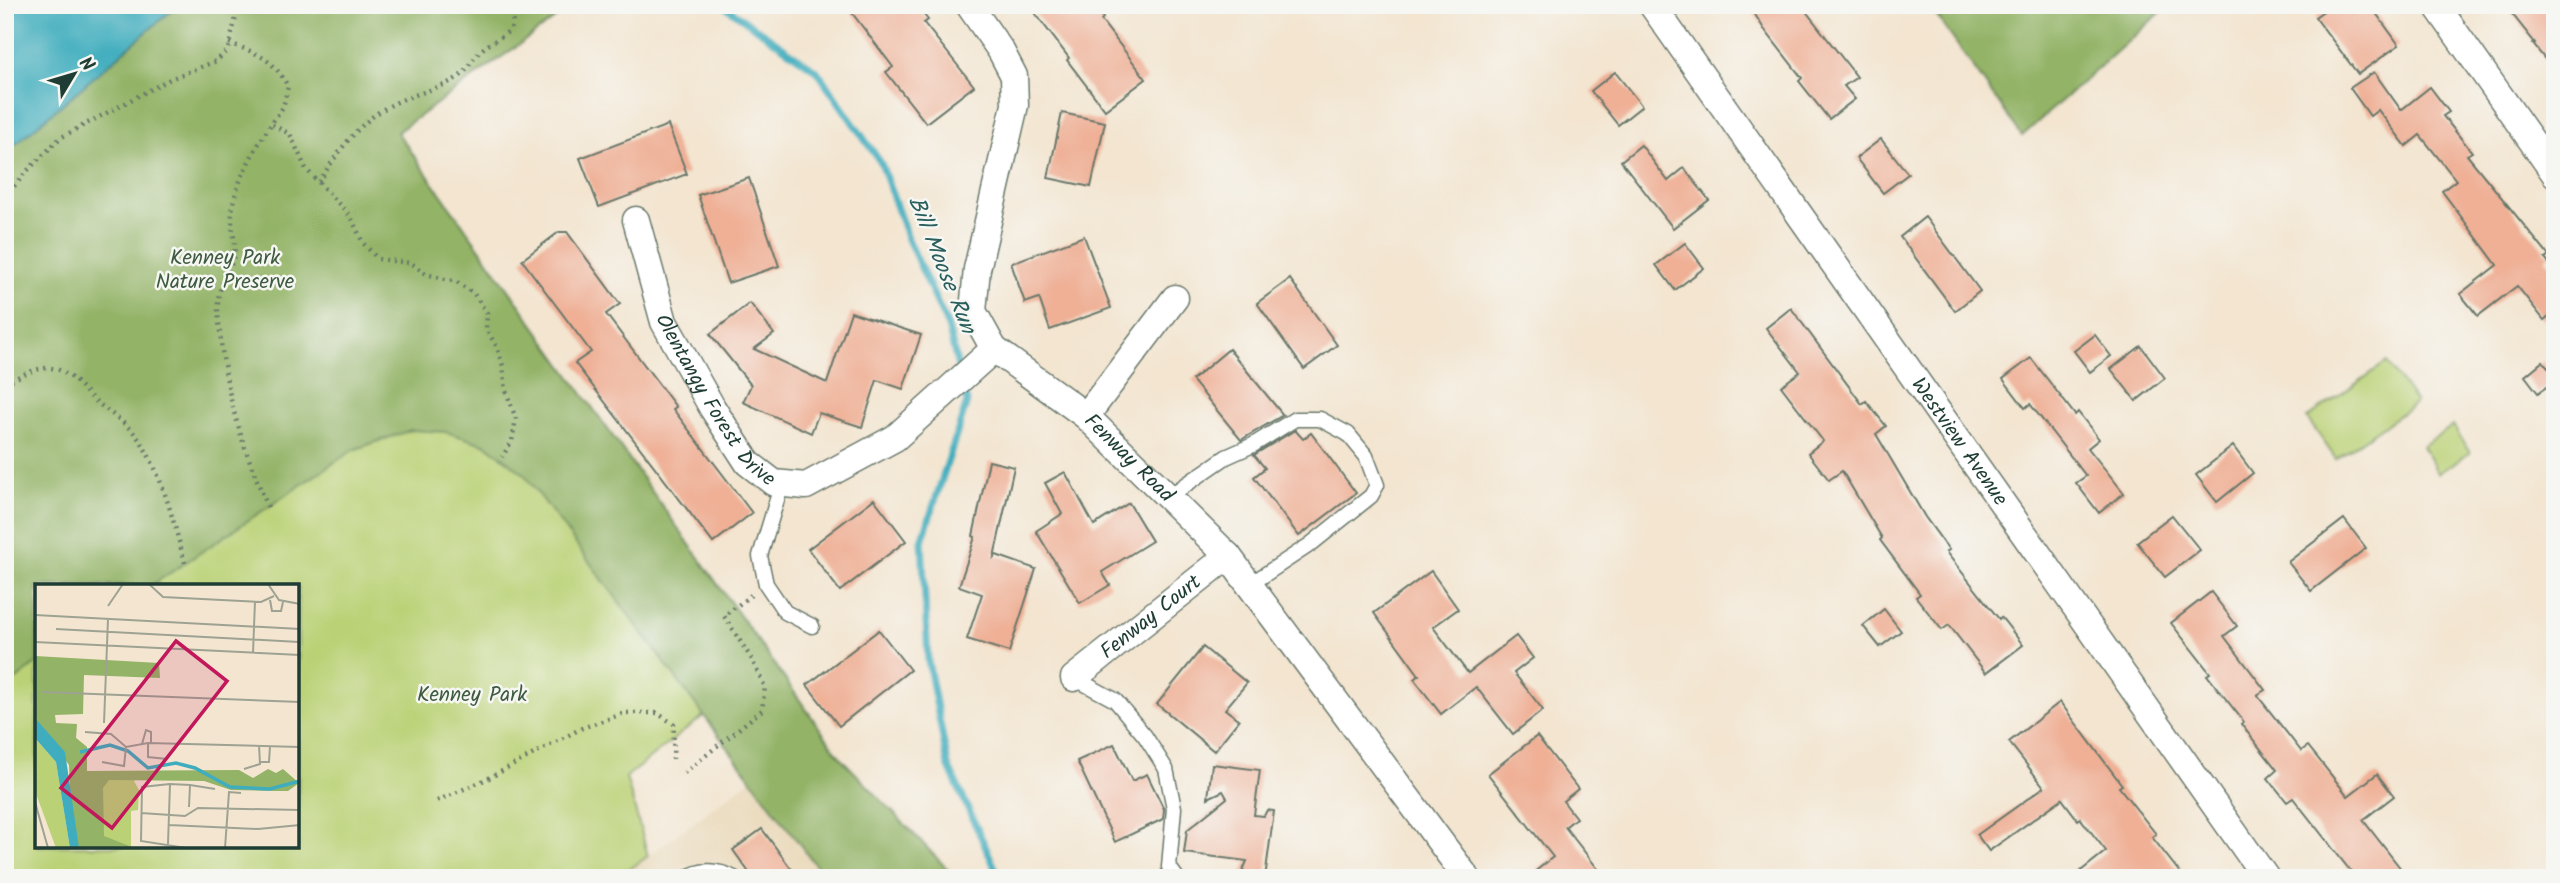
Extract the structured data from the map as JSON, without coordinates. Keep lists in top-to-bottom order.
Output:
{
  "streets": {
    "street": [
      "Olentangy Forest Drive",
      "Westview Avenue",
      "Fenway Road",
      "Fenway Court"
    ]
  },
  "crossings": [
    ["Olentangy Forest Drive", "Fenway Road"],
    ["Fenway Road", "Fenway Court"]
  ],
  "water": ["Bill Moose Run"],
  "parks": ["Kenney Park Nature Preserve", "Kenney Park"],
  "north": "top right"
}
